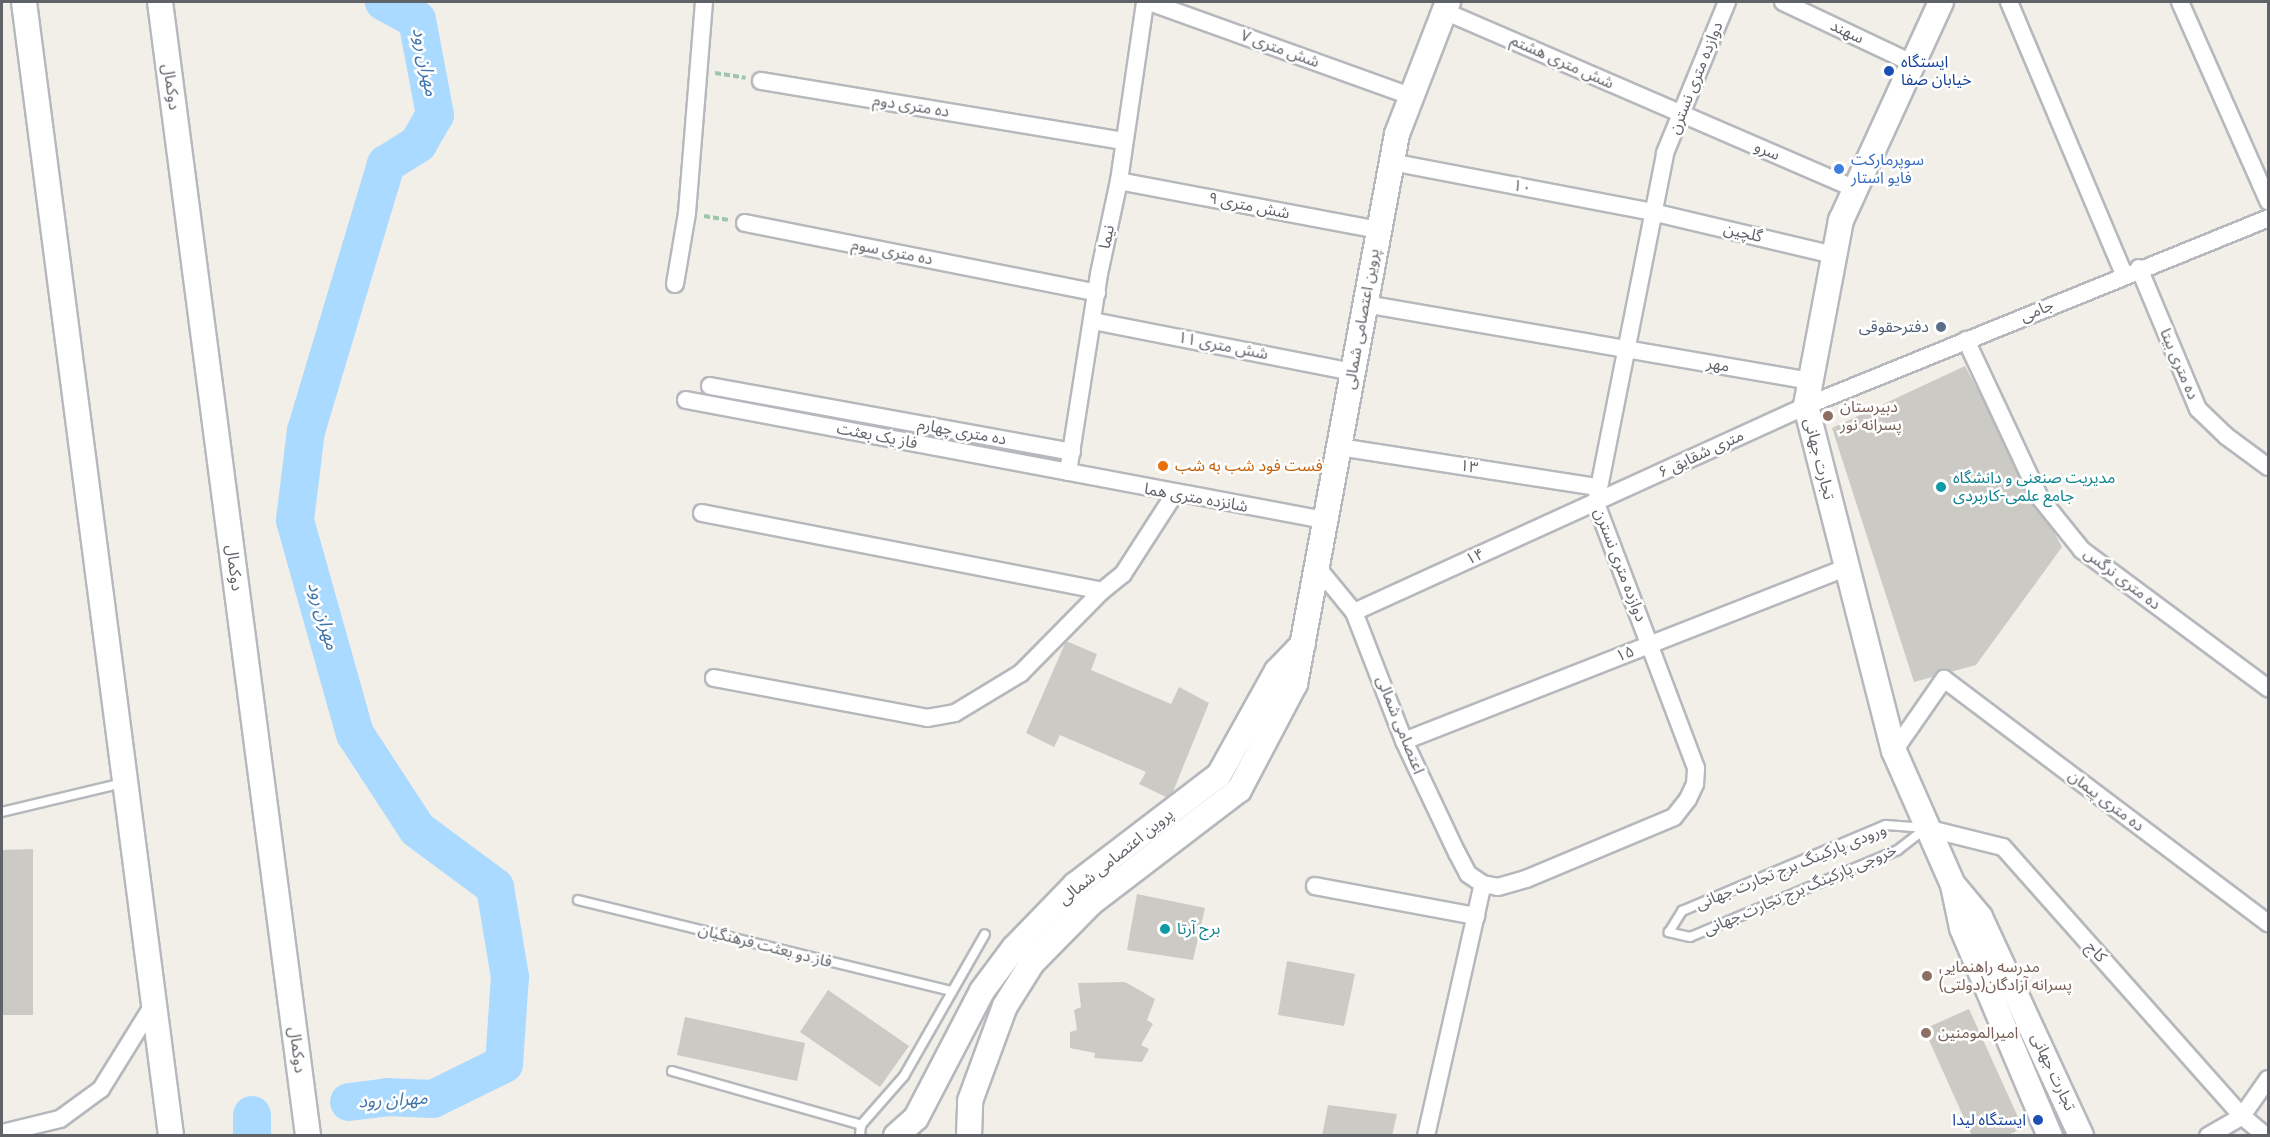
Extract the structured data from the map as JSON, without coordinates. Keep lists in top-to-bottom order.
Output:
{
  "streets": {
    "main road": ["دوکمال", "پروین اعتصامی شمالی", "تجارت جهانی"],
    "street": [
      "سهند",
      "۷ شش متری",
      "شش متری هشتم",
      "دوازده متری نسترن",
      "ده متری دوم",
      "سرو",
      "۱۰",
      "۹ شش متری",
      "گلچین",
      "نیما",
      "ده متری سوم",
      "جامی",
      "۱۱ شش متری",
      "ده متری بیتا",
      "مهر",
      "ده متری چهارم",
      "فاز یک بعثت",
      "۶ متری شقایق",
      "۱۳",
      "شانزده متری هما",
      "۱۴",
      "ده متری نرگس",
      "۱۵",
      "اعتصامی شمالی",
      "ده متری پیمان",
      "کاج"
    ],
    "lane": ["ورودی پارکینگ برج تجارت جهانی", "خروجی پارکینگ برج تجارت جهانی", "فاز دو بعثت فرهنگیان"]
  },
  "crossings": [
    ["سهند", "تجارت جهانی"],
    ["۷ شش متری", "پروین اعتصامی شمالی"],
    ["شش متری هشتم", "دوازده متری نسترن"],
    ["شش متری هشتم", "سرو"],
    ["شش متری هشتم", "پروین اعتصامی شمالی"],
    ["دوازده متری نسترن", "سرو"],
    ["دوازده متری نسترن", "۱۰"],
    ["دوازده متری نسترن", "گلچین"],
    ["دوازده متری نسترن", "مهر"],
    ["دوازده متری نسترن", "۶ متری شقایق"],
    ["دوازده متری نسترن", "۱۳"],
    ["دوازده متری نسترن", "۱۴"],
    ["دوازده متری نسترن", "۱۵"],
    ["دوازده متری نسترن", "اعتصامی شمالی"],
    ["ده متری دوم", "نیما"],
    ["سرو", "تجارت جهانی"],
    ["۱۰", "گلچین"],
    ["۱۰", "پروین اعتصامی شمالی"],
    ["۹ شش متری", "نیما"],
    ["۹ شش متری", "پروین اعتصامی شمالی"],
    ["گلچین", "تجارت جهانی"],
    ["نیما", "ده متری سوم"],
    ["نیما", "۱۱ شش متری"],
    ["نیما", "ده متری چهارم"],
    ["نیما", "فاز یک بعثت"],
    ["نیما", "شانزده متری هما"],
    ["جامی", "ده متری بیتا"],
    ["جامی", "۶ متری شقایق"],
    ["جامی", "تجارت جهانی"],
    ["جامی", "ده متری نرگس"],
    ["پروین اعتصامی شمالی", "۱۱ شش متری"],
    ["پروین اعتصامی شمالی", "مهر"],
    ["پروین اعتصامی شمالی", "۱۳"],
    ["پروین اعتصامی شمالی", "شانزده متری هما"],
    ["پروین اعتصامی شمالی", "اعتصامی شمالی"],
    ["مهر", "تجارت جهانی"],
    ["فاز یک بعثت", "شانزده متری هما"],
    ["۶ متری شقایق", "تجارت جهانی"],
    ["۶ متری شقایق", "۱۳"],
    ["۶ متری شقایق", "۱۴"],
    ["تجارت جهانی", "۱۵"],
    ["تجارت جهانی", "ده متری پیمان"],
    ["تجارت جهانی", "ورودی پارکینگ برج تجارت جهانی"],
    ["تجارت جهانی", "خروجی پارکینگ برج تجارت جهانی"],
    ["تجارت جهانی", "کاج"],
    ["۱۳", "۱۴"],
    ["۱۴", "اعتصامی شمالی"],
    ["۱۵", "اعتصامی شمالی"],
    ["ورودی پارکینگ برج تجارت جهانی", "خروجی پارکینگ برج تجارت جهانی"],
    ["ورودی پارکینگ برج تجارت جهانی", "کاج"],
    ["خروجی پارکینگ برج تجارت جهانی", "کاج"]
  ],
  "water": ["مهران رود"],
  "places": [
    "ایستگاه خیابان صفا",
    "سوپرمارکت فایو استار",
    "دفترحقوقی",
    "دبیرستان پسرانه نور",
    "فست فود شب به شب",
    "مدیریت صنعنی و دانشگاه جامع علمی-کاربردی",
    "برج آرتا",
    "مدرسه راهنمایی پسرانه آزادگان(دولتی)",
    "امیرالمومنین",
    "ایستگاه لیدا"
  ]
}
